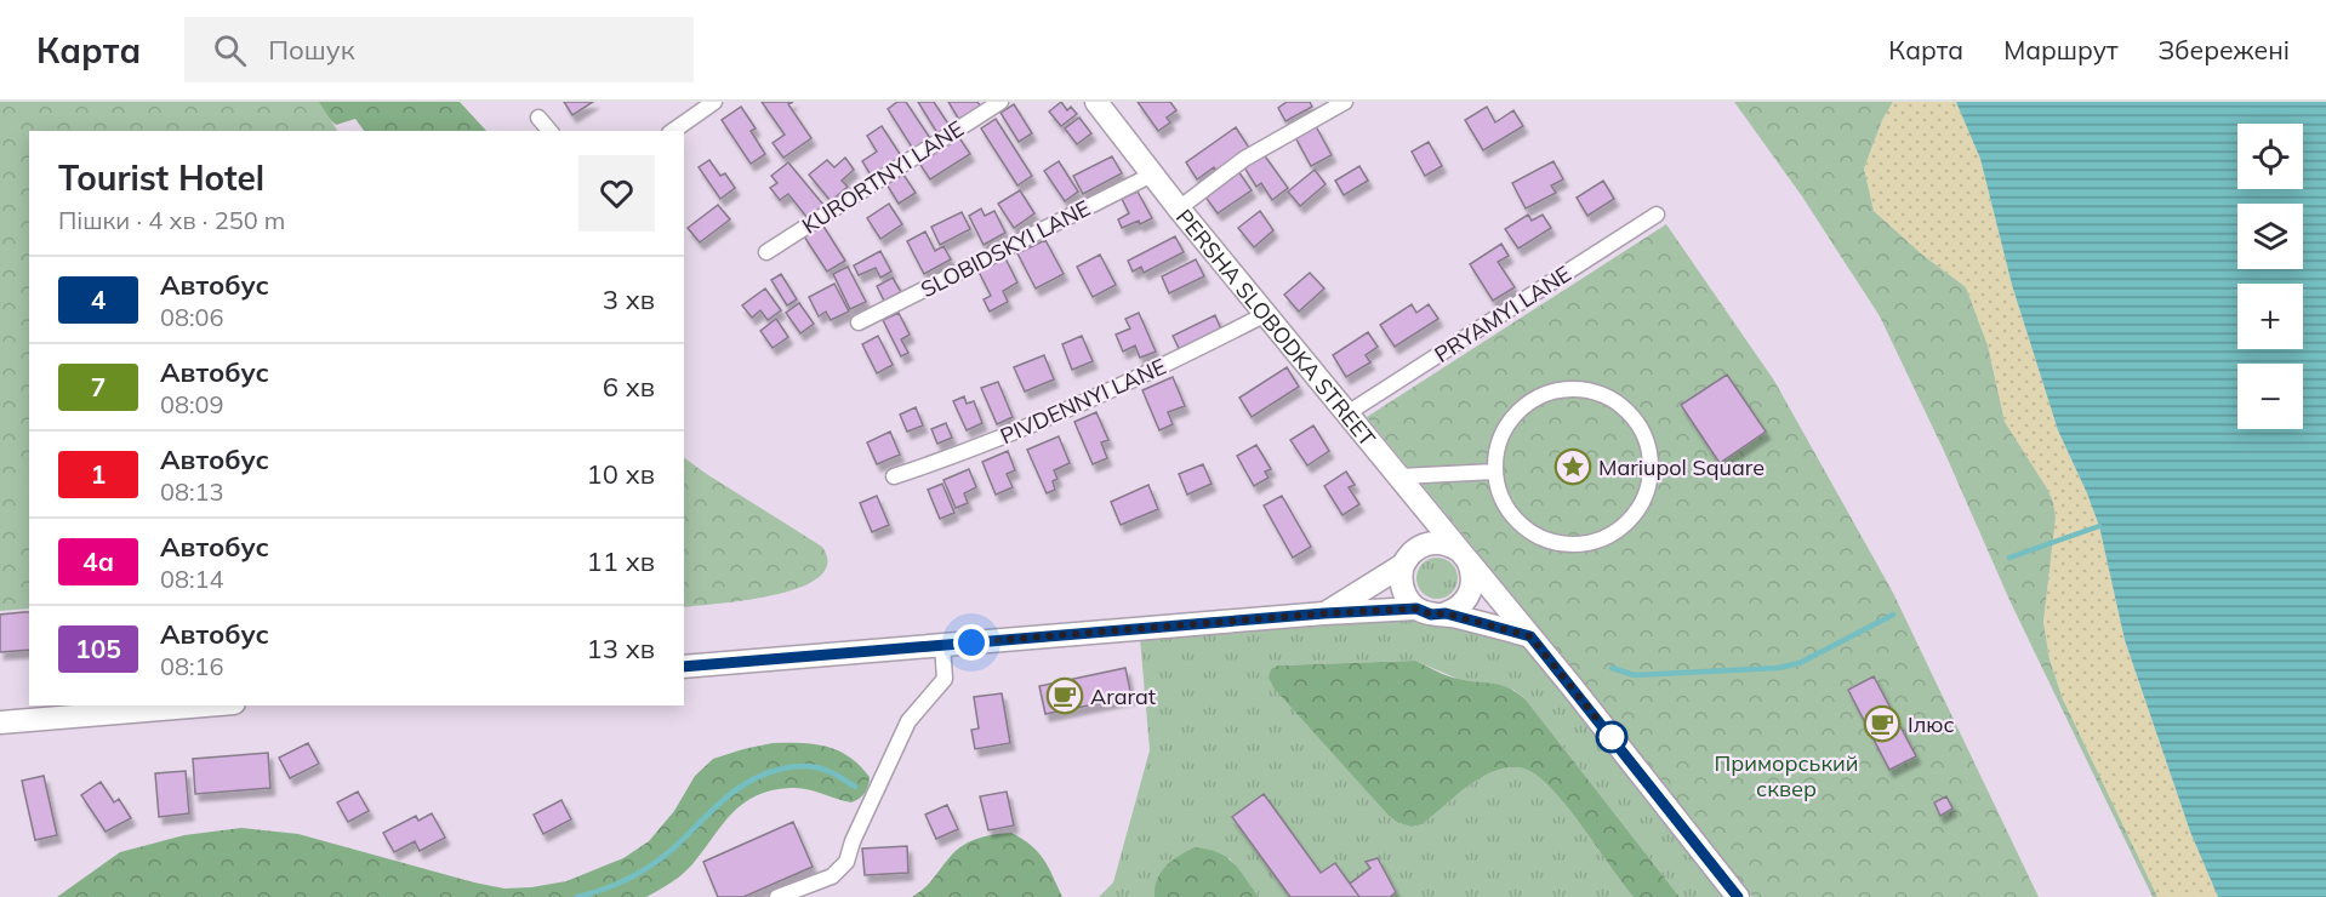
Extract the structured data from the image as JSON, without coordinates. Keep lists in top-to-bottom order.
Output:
{
  "streets": {
    "street": [
      "KURORTNYI LANE",
      "SLOBIDSKYI LANE",
      "PRYAMYI LANE",
      "PERSHA SLOBODKA STREET",
      "PIVDENNYI LANE"
    ]
  },
  "crossings": [
    ["SLOBIDSKYI LANE", "PERSHA SLOBODKA STREET"],
    ["PRYAMYI LANE", "PERSHA SLOBODKA STREET"],
    ["PERSHA SLOBODKA STREET", "PIVDENNYI LANE"]
  ],
  "parks": ["Приморський сквер"],
  "places": {
    "place": ["Mariupol Square"],
    "cafe": ["Ararat", "Ілюс"]
  },
  "lines": ["bus line 4"],
  "page": {
    "header": "Карта",
    "search": "Пошук",
    "nav": ["Карта", "Маршрут", "Збережені"],
    "map_buttons": ["+", "−"],
    "heading": ["Tourist Hotel", "Пішки · 4 хв · 250 m"],
    "list": [
      {
        "mark": "4",
        "name": "Автобус",
        "note": "08:06",
        "value": "3 хв"
      },
      {
        "mark": "7",
        "name": "Автобус",
        "note": "08:09",
        "value": "6 хв"
      },
      {
        "mark": "1",
        "name": "Автобус",
        "note": "08:13",
        "value": "10 хв"
      },
      {
        "mark": "4а",
        "name": "Автобус",
        "note": "08:14",
        "value": "11 хв"
      },
      {
        "mark": "105",
        "name": "Автобус",
        "note": "08:16",
        "value": "13 хв"
      }
    ]
  }
}
